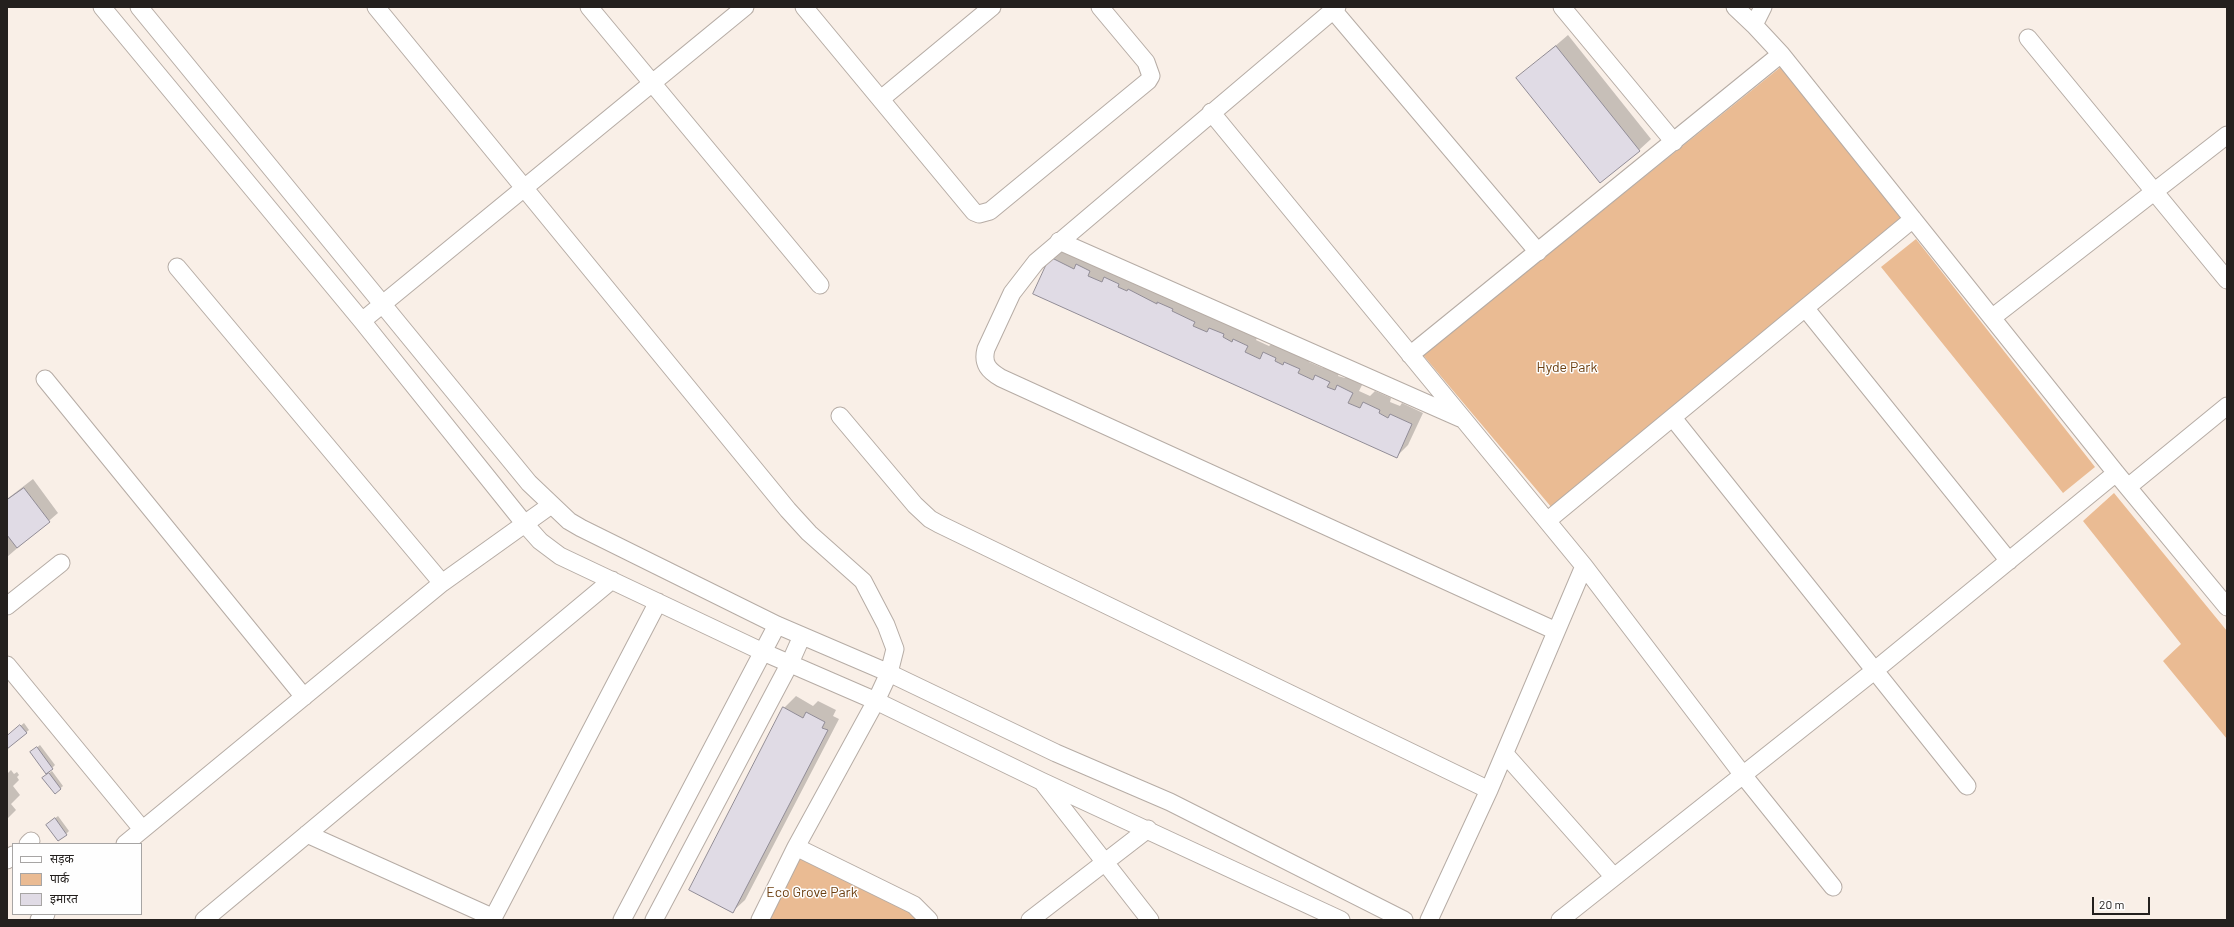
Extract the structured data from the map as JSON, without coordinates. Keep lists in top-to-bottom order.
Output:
{
  "parks": ["Hyde Park", "Eco Grove Park"],
  "legend": ["सड़क", "पार्क", "इमारत"],
  "scale_bar": "20 m"
}
